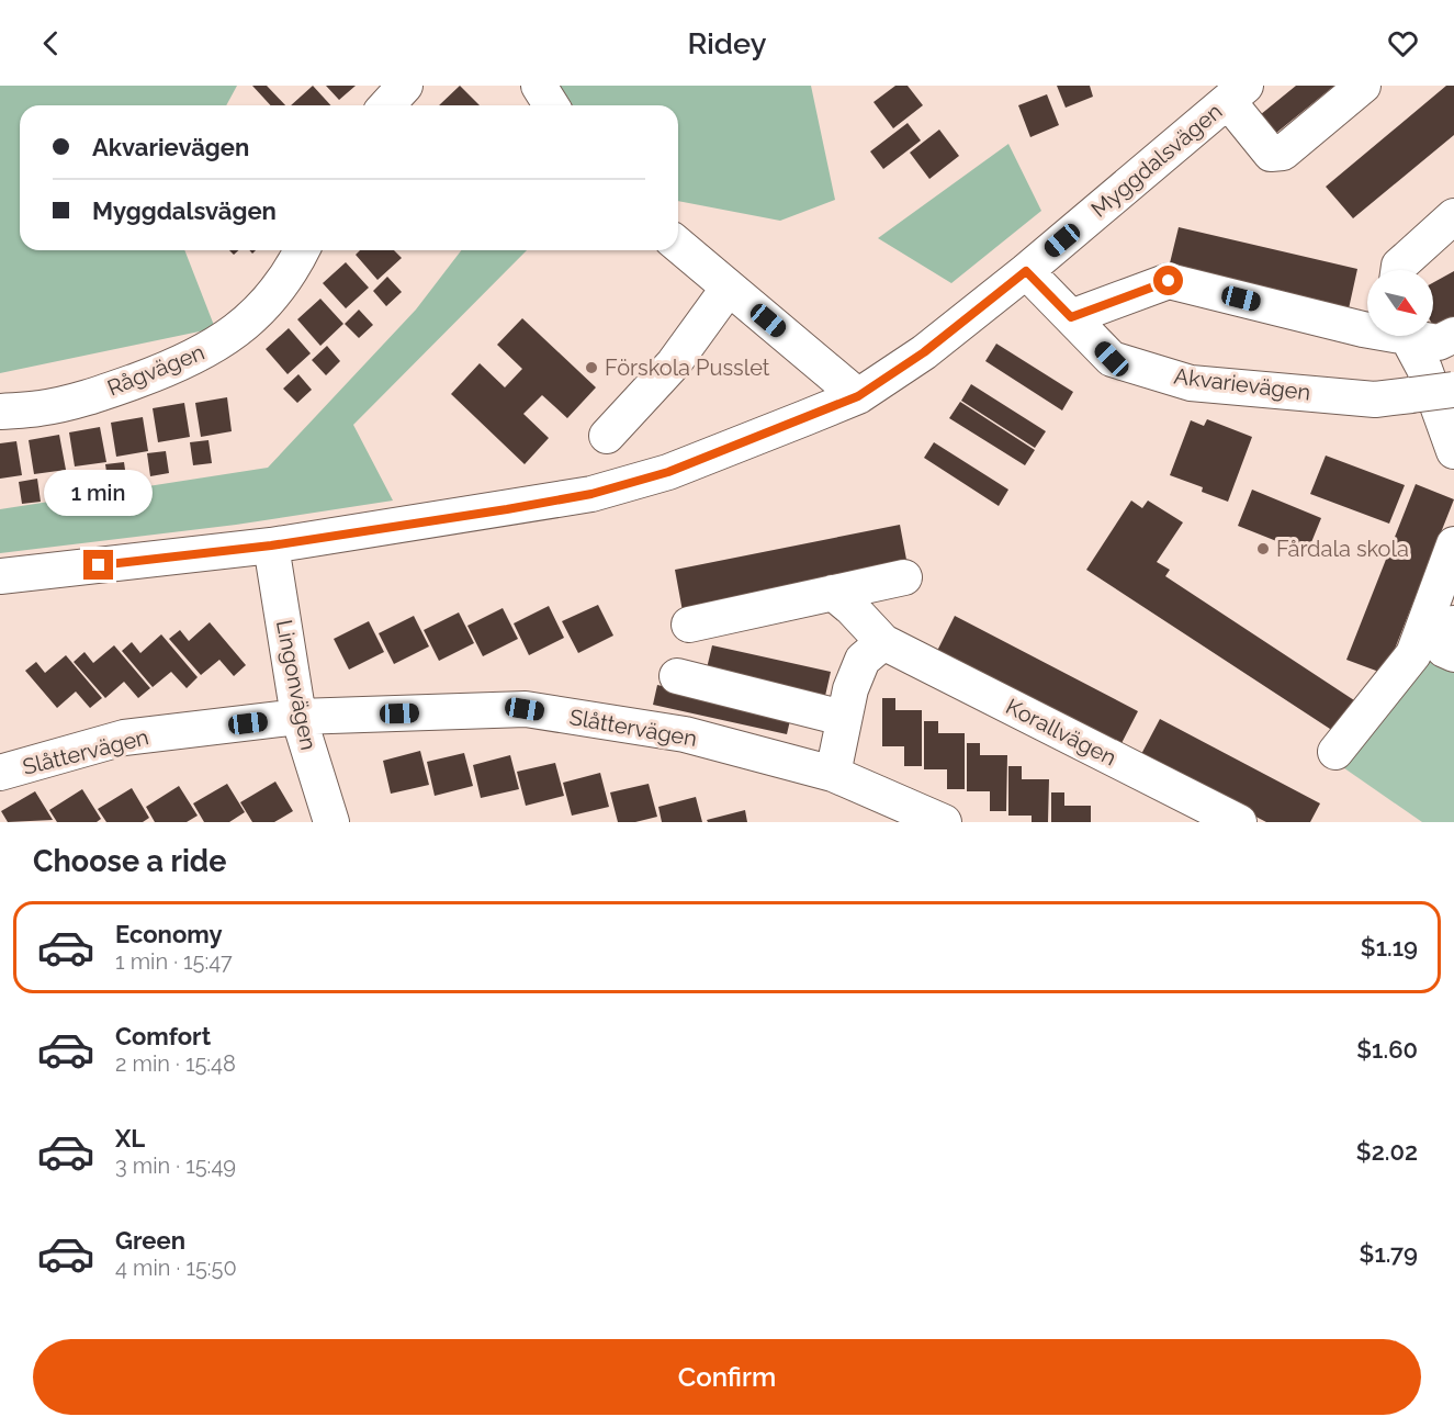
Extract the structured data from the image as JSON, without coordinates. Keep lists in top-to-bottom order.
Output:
{
  "streets": {
    "street": [
      "Myggdalsvägen",
      "Rågvägen",
      "Akvarievägen",
      "Lingonvägen",
      "Slåttervägen",
      "Korallvägen"
    ]
  },
  "crossings": [
    ["Myggdalsvägen", "Akvarievägen"],
    ["Myggdalsvägen", "Lingonvägen"],
    ["Lingonvägen", "Slåttervägen"]
  ],
  "places": ["Förskola Pusslet", "Fårdala skola"],
  "north": "bottom right",
  "page": {
    "header": "Ridey",
    "banner": ["Akvarievägen", "Myggdalsvägen"],
    "bubble": "1 min",
    "heading": "Choose a ride",
    "list": [
      {
        "name": "Economy",
        "note": "1 min · 15:47",
        "value": "$1.19"
      },
      {
        "name": "Comfort",
        "note": "2 min · 15:48",
        "value": "$1.60"
      },
      {
        "name": "XL",
        "note": "3 min · 15:49",
        "value": "$2.02"
      },
      {
        "name": "Green",
        "note": "4 min · 15:50",
        "value": "$1.79"
      }
    ],
    "buttons": "Confirm"
  }
}
